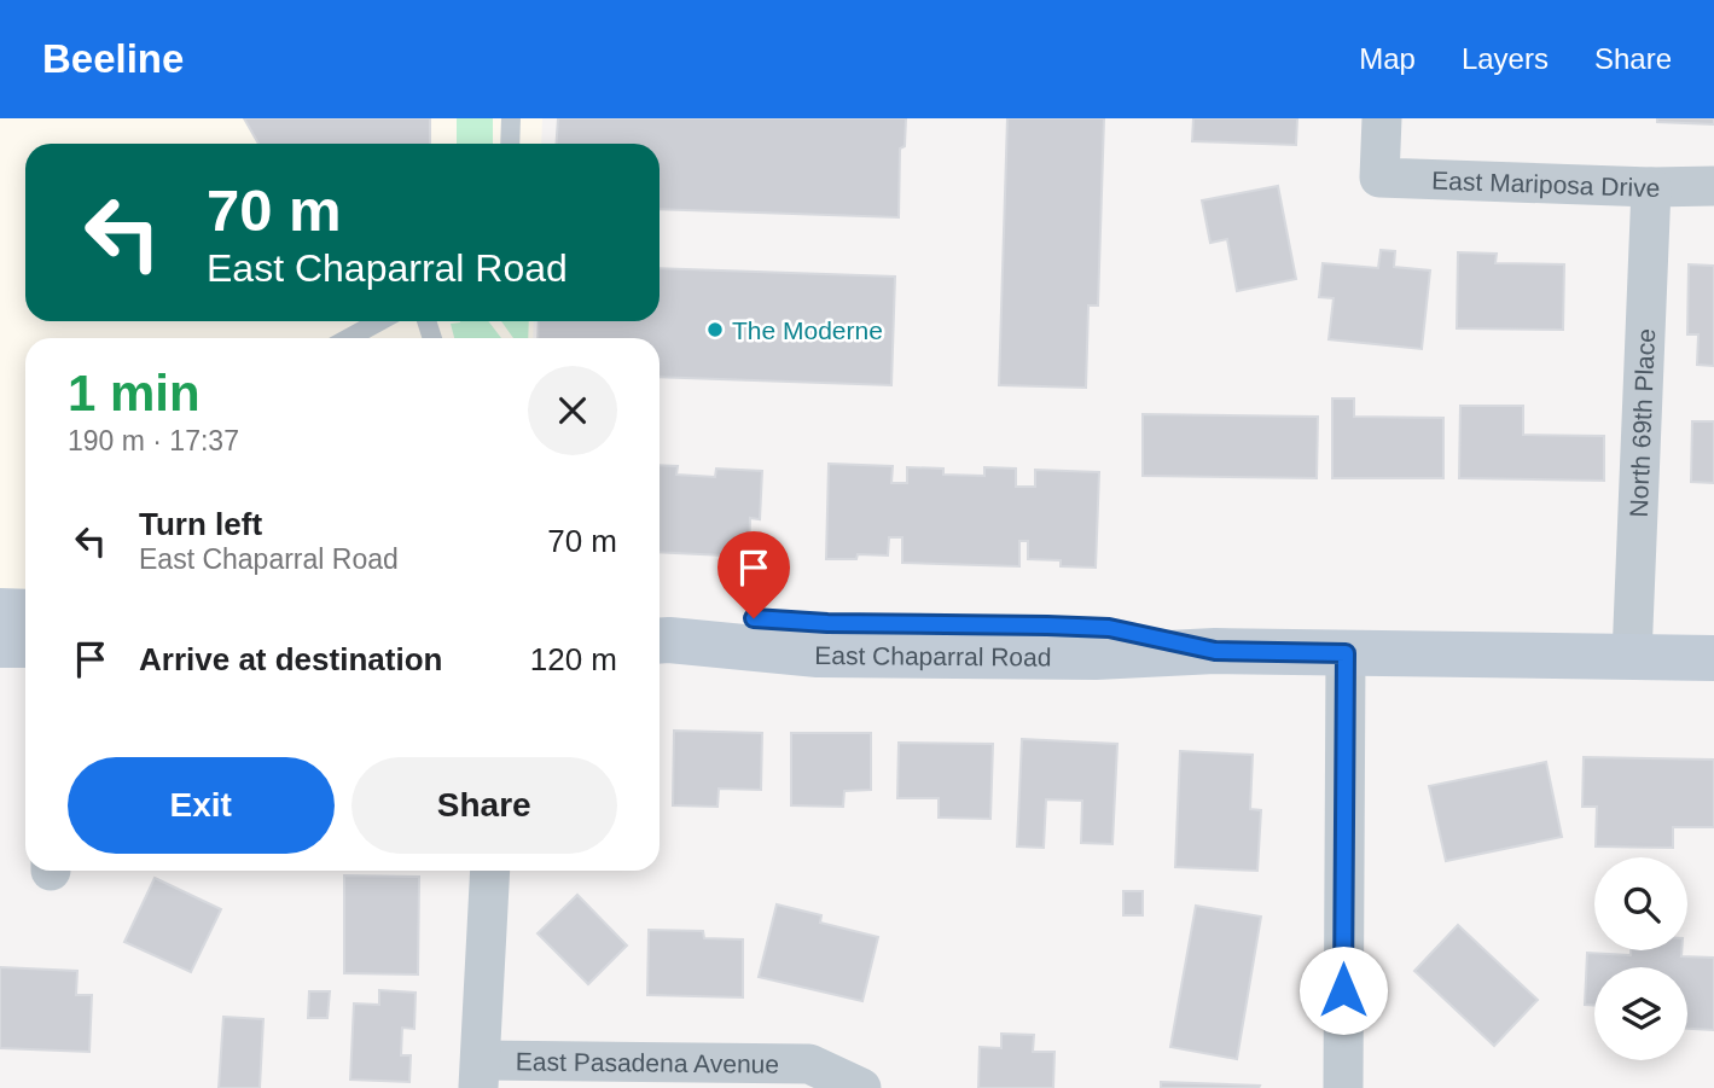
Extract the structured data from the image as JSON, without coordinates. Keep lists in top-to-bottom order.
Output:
{
  "streets": {
    "main road": ["East Chaparral Road"],
    "street": ["East Mariposa Drive", "North 69th Place", "East Pasadena Avenue"]
  },
  "crossings": [
    ["East Mariposa Drive", "North 69th Place"],
    ["North 69th Place", "East Chaparral Road"]
  ],
  "places": ["The Moderne"],
  "page": {
    "header": "Beeline",
    "nav": ["Map", "Layers", "Share"],
    "turn": ["70 m", "East Chaparral Road"],
    "heading": ["1 min", "190 m · 17:37"],
    "list": [
      {
        "name": "Turn left",
        "note": "East Chaparral Road",
        "value": "70 m"
      },
      {
        "name": "Arrive at destination",
        "value": "120 m"
      }
    ],
    "buttons": ["Exit", "Share"]
  }
}
